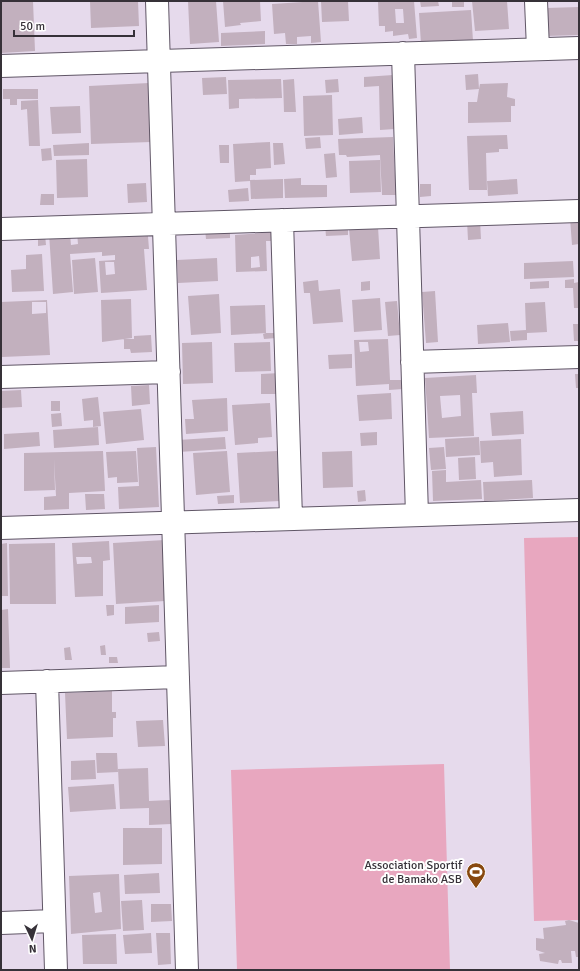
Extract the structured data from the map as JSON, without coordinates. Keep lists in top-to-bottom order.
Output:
{
  "places": {
    "sports": ["Association Sportif de Bamako ASB"]
  },
  "scale_bar": "50 m",
  "north": "bottom"
}
